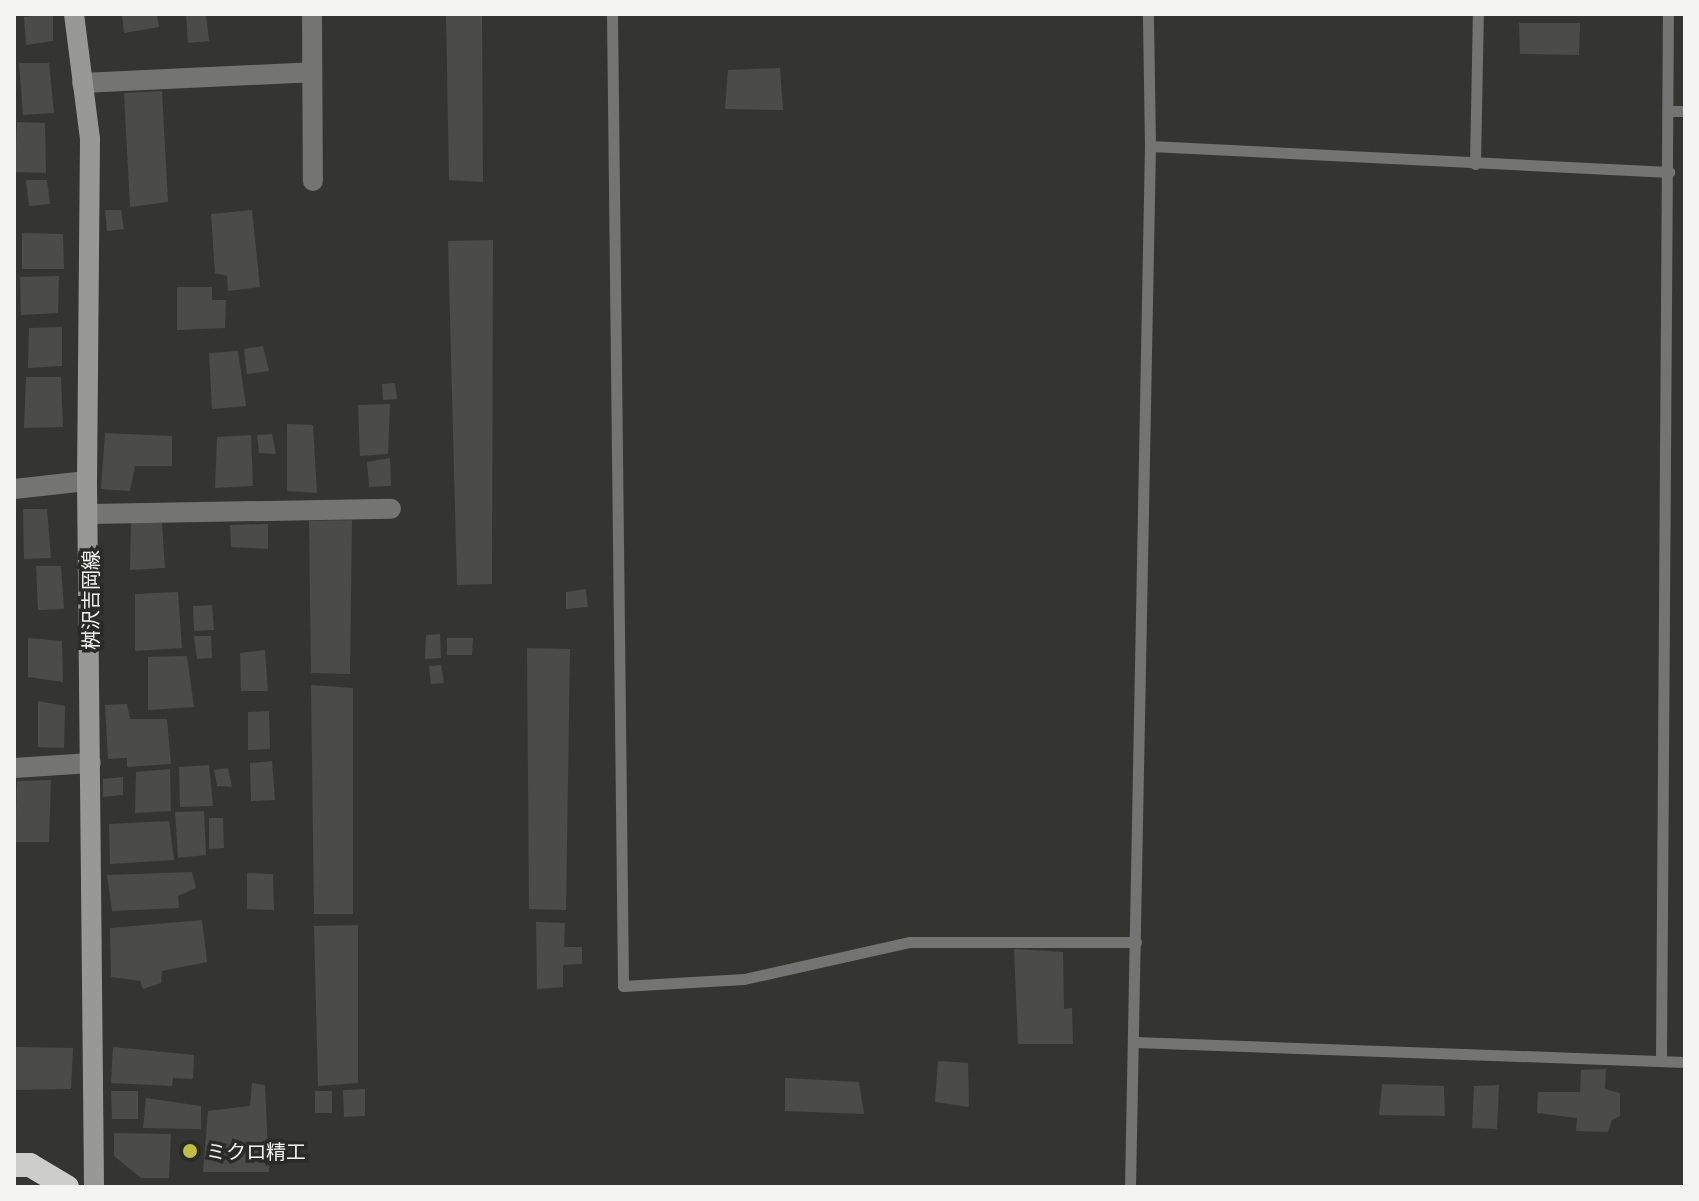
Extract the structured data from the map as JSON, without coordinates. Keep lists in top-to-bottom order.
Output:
{
  "streets": {
    "main road": ["桝沢吉岡線"]
  },
  "places": ["ミクロ精工"]
}
